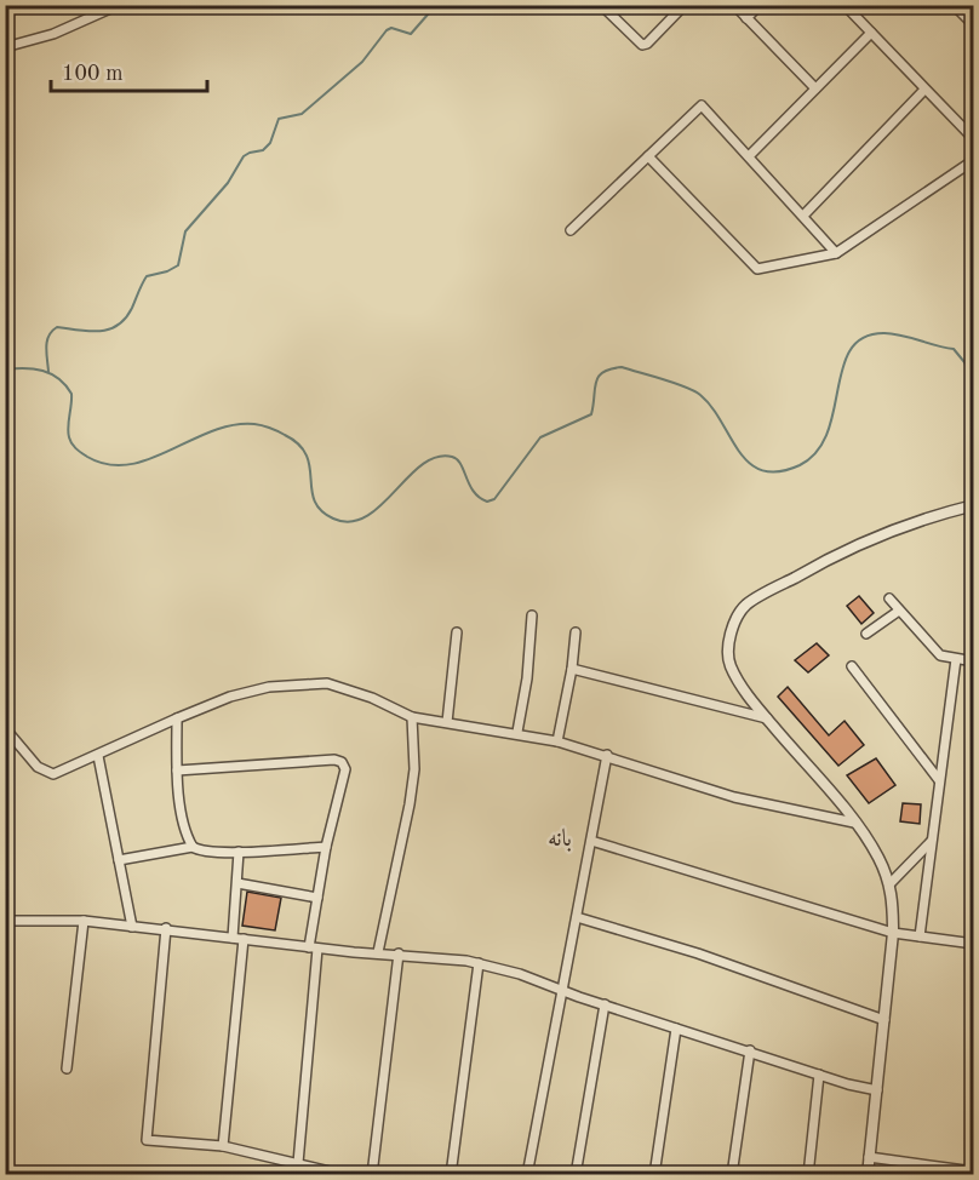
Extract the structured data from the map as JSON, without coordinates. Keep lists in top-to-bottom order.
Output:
{
  "districts": ["بانە"],
  "scale_bar": "100 m"
}
